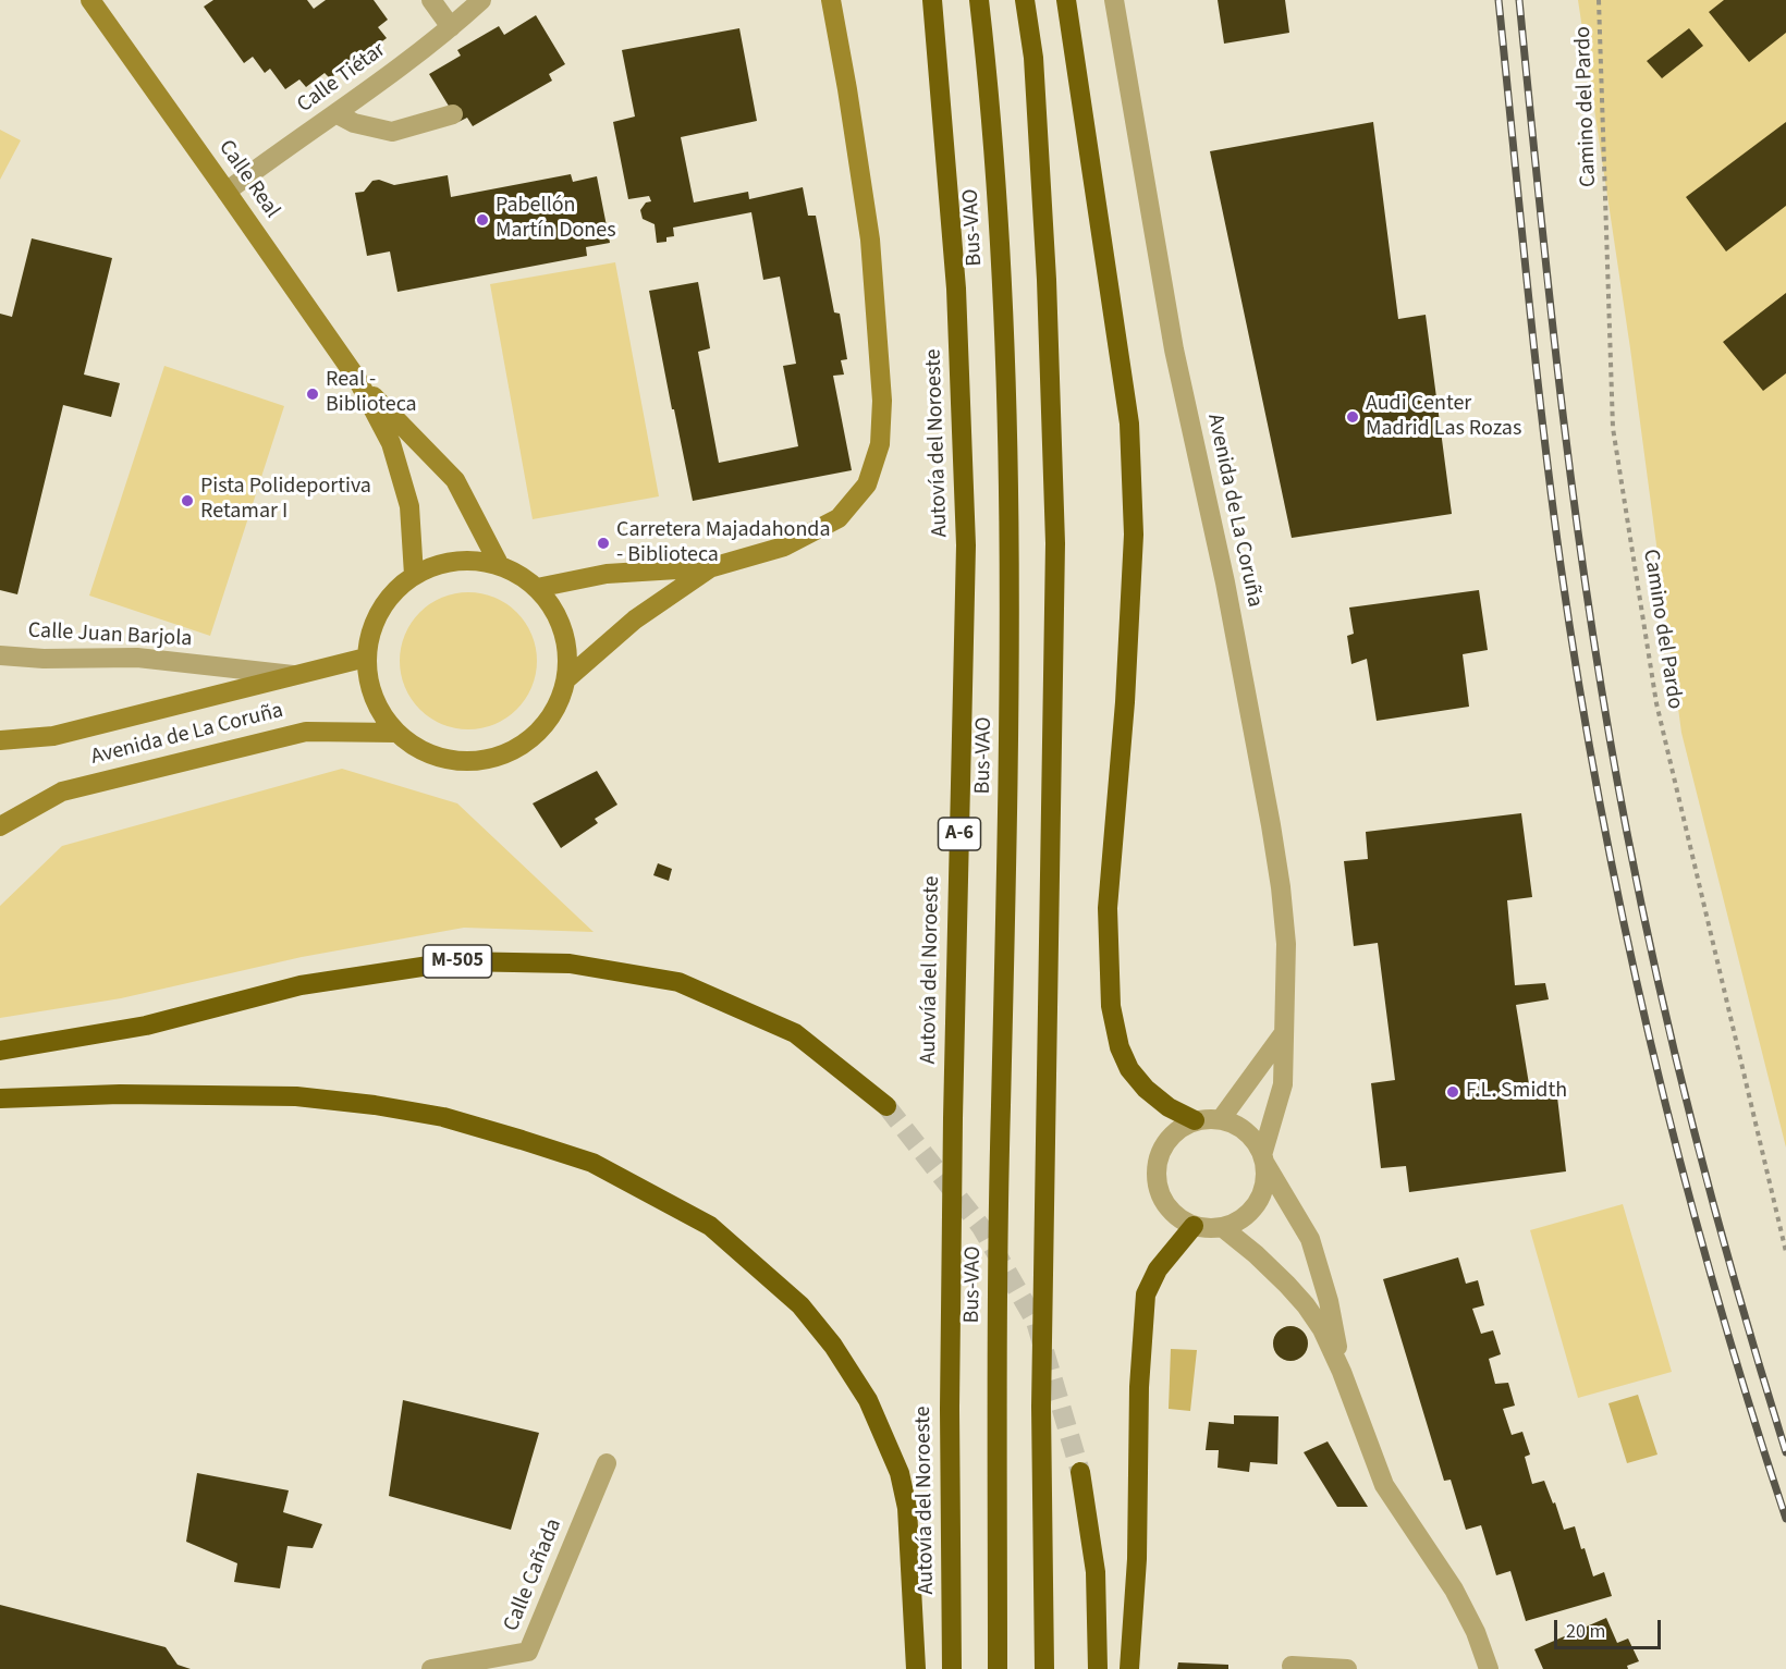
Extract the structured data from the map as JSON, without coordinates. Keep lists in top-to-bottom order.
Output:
{
  "streets": {
    "highway": [
      "Bus-VAO",
      "Autovía del Noroeste",
      "A-6",
      "M-505"
    ],
    "street": [
      "Calle Tiétar",
      "Calle Real",
      "Avenida de La Coruña",
      "Calle Juan Barjola",
      "Calle Cañada"
    ],
    "path": ["Camino del Pardo"]
  },
  "crossings": [
    ["Calle Tiétar", "Calle Real"],
    ["Calle Real", "Avenida de La Coruña"],
    ["Avenida de La Coruña", "Calle Juan Barjola"]
  ],
  "places": [
    "Pabellón Martín Dones",
    "Real - Biblioteca",
    "Audi Center Madrid Las Rozas",
    "Pista Polideportiva Retamar I",
    "Carretera Majadahonda - Biblioteca",
    "F.L. Smidth"
  ],
  "scale_bar": "20 m"
}
